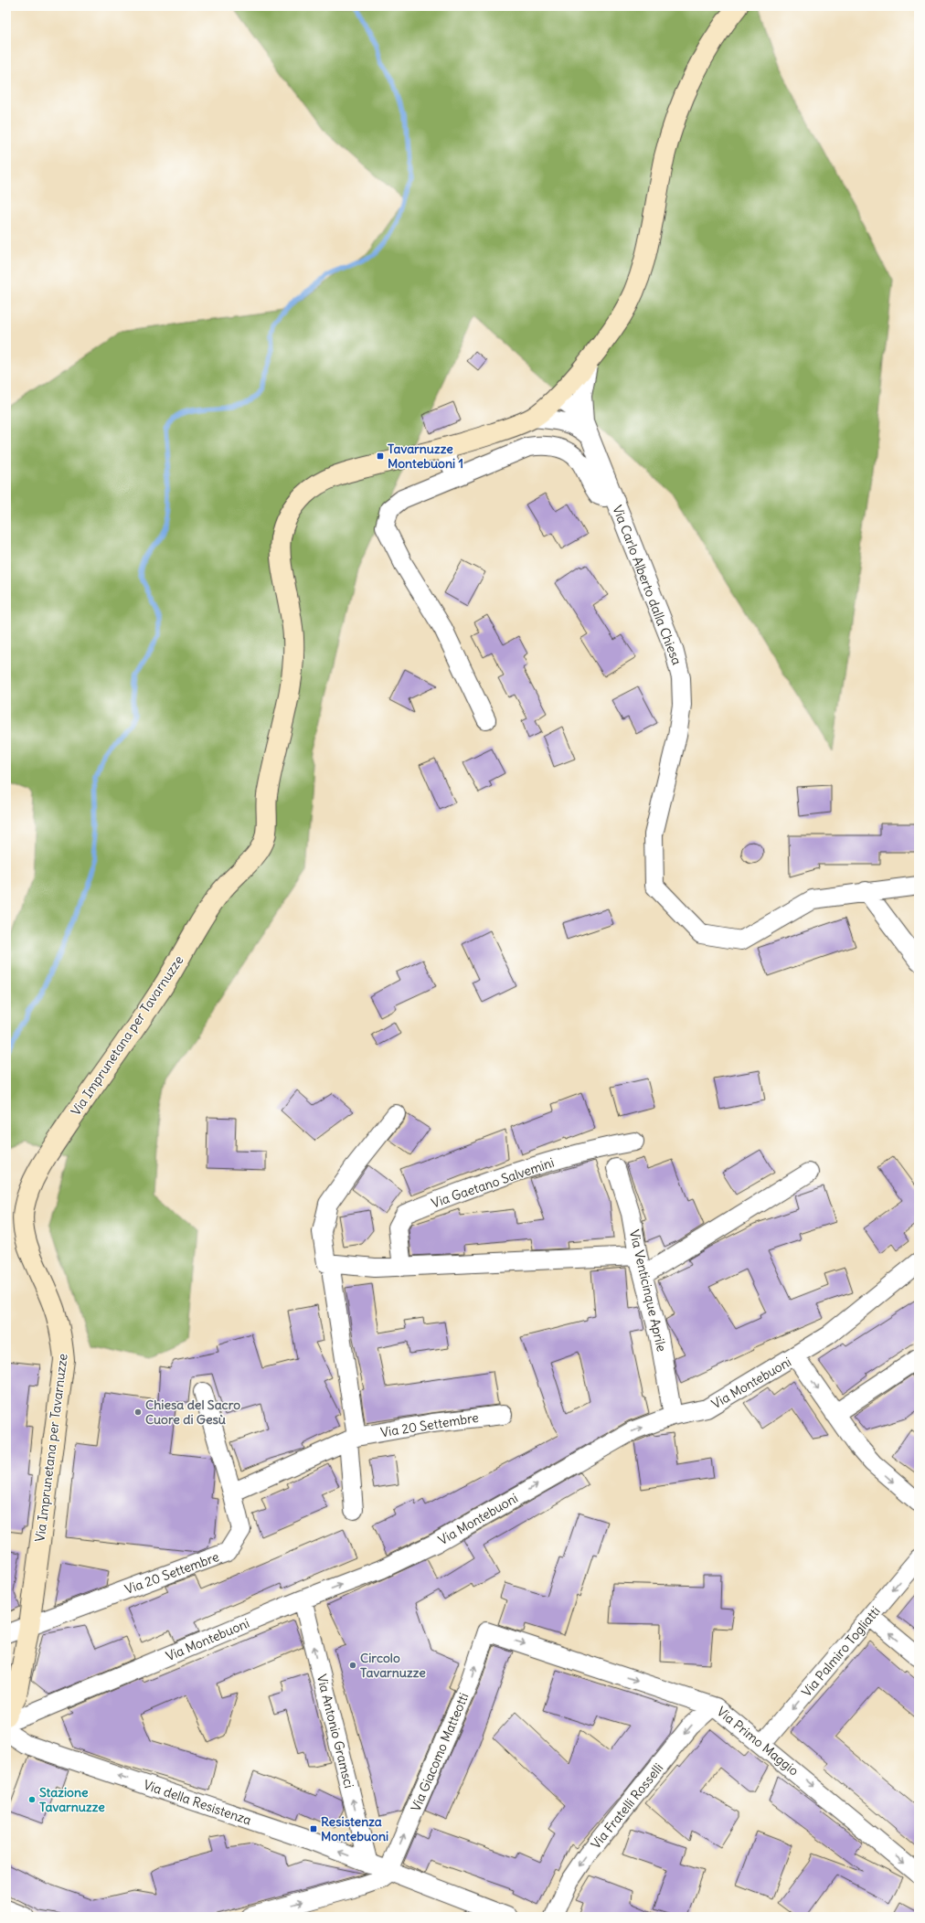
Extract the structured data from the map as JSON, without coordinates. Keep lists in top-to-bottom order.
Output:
{
  "streets": {
    "main road": ["Via Imprunetana per Tavarnuzze"],
    "street": [
      "Via Carlo Alberto dalla Chiesa",
      "Via Gaetano Salvemini",
      "Via Venticinque Aprile",
      "Via Montebuoni",
      "Via 20 Settembre",
      "Via Palmiro Togliatti",
      "Via Antonio Gramsci",
      "Via Primo Maggio",
      "Via Giacomo Matteotti",
      "Via della Resistenza",
      "Via Fratelli Rosselli"
    ]
  },
  "crossings": [
    ["Via Carlo Alberto dalla Chiesa", "Via Imprunetana per Tavarnuzze"],
    ["Via Imprunetana per Tavarnuzze", "Via 20 Settembre"],
    ["Via Venticinque Aprile", "Via Montebuoni"],
    ["Via Montebuoni", "Via Antonio Gramsci"],
    ["Via Palmiro Togliatti", "Via Primo Maggio"],
    ["Via Antonio Gramsci", "Via della Resistenza"],
    ["Via Primo Maggio", "Via Giacomo Matteotti"],
    ["Via Primo Maggio", "Via Fratelli Rosselli"],
    ["Via Giacomo Matteotti", "Via della Resistenza"]
  ],
  "one_way": [
    "Via Montebuoni",
    "Via Palmiro Togliatti",
    "Via Antonio Gramsci",
    "Via Primo Maggio",
    "Via Giacomo Matteotti",
    "Via della Resistenza",
    "Via Fratelli Rosselli"
  ],
  "places": {
    "transit": ["Tavarnuzze Montebuoni 1", "Resistenza Montebuoni"],
    "other": ["Chiesa del Sacro Cuore di Gesù", "Circolo Tavarnuzze", "Stazione Tavarnuzze"]
  }
}
